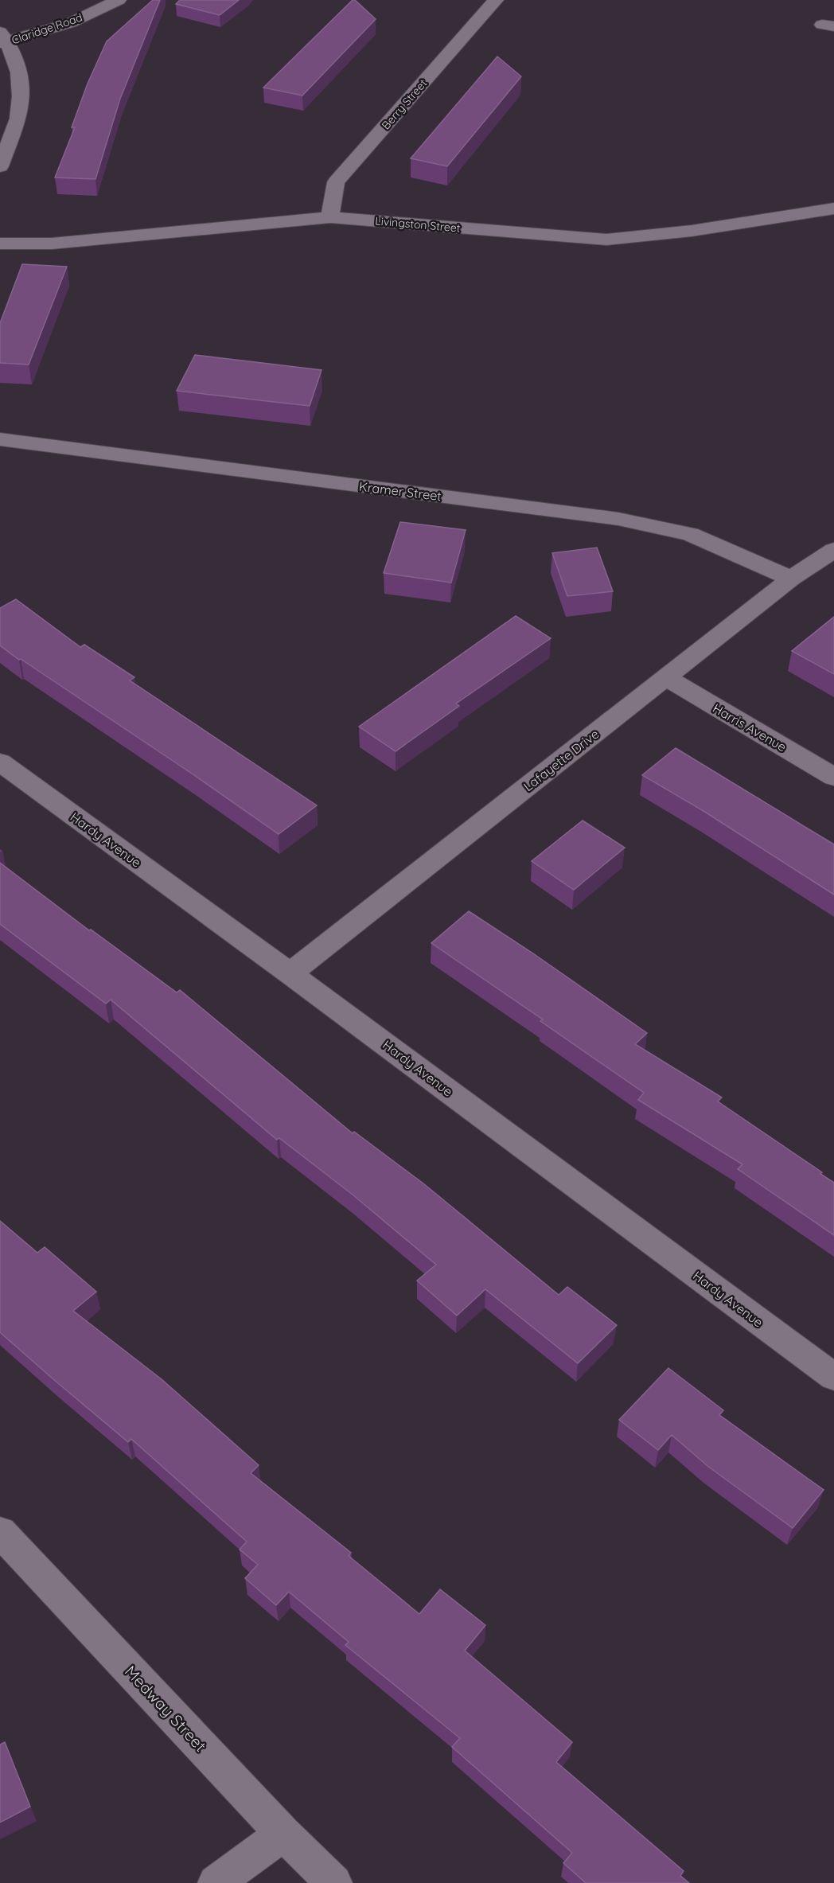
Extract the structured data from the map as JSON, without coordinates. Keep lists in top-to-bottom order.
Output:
{
  "streets": {
    "street": [
      "Claridge Road",
      "Berry Street",
      "Livingston Street",
      "Kramer Street",
      "Harris Avenue",
      "Lafayette Drive",
      "Hardy Avenue",
      "Medway Street"
    ]
  },
  "crossings": [
    ["Berry Street", "Livingston Street"],
    ["Kramer Street", "Lafayette Drive"],
    ["Harris Avenue", "Lafayette Drive"],
    ["Lafayette Drive", "Hardy Avenue"]
  ]
}
